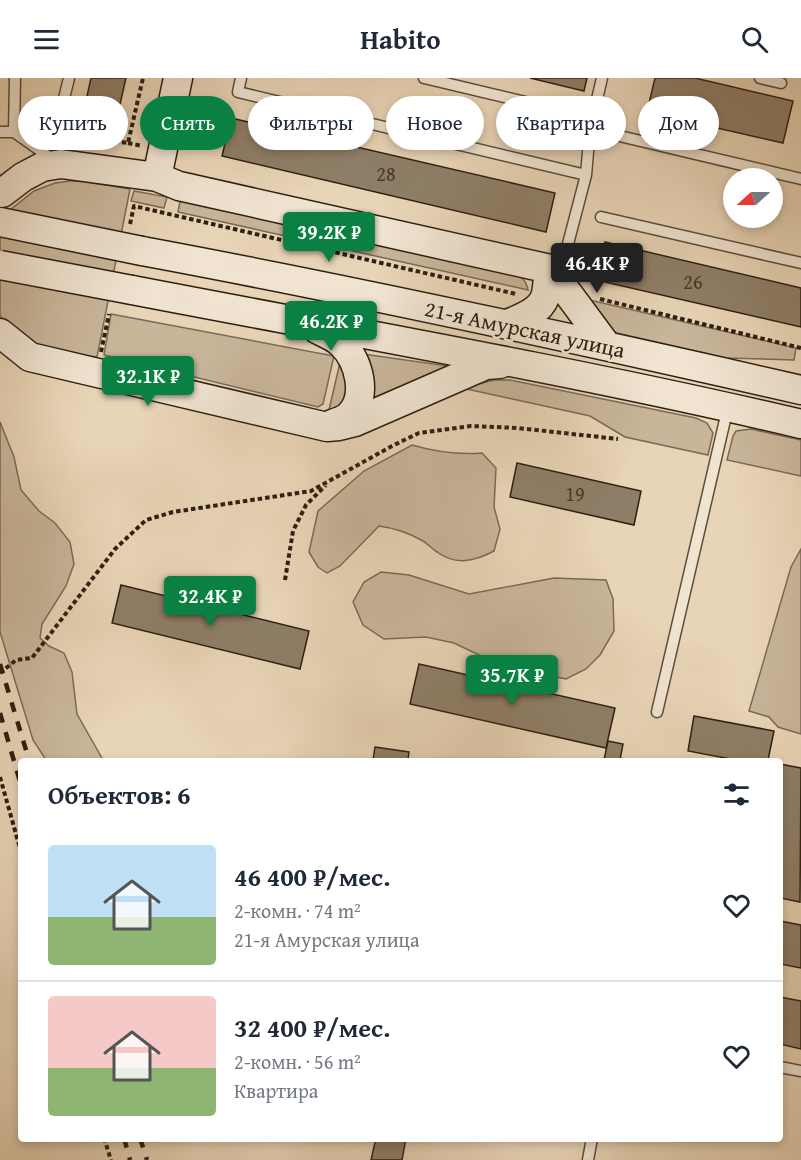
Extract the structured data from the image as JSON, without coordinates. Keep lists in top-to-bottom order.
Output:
{
  "streets": {
    "main road": ["21-я Амурская улица"]
  },
  "house_numbers": ["28", "26", "19"],
  "north": "left",
  "page": {
    "header": "Habito",
    "chip": [
      "Купить",
      "Снять",
      "Фильтры",
      "Новое",
      "Квартира",
      "Дом"
    ],
    "price": [
      "39.2K ₽",
      "46.4K ₽",
      "46.2K ₽",
      "32.1K ₽",
      "32.4K ₽",
      "35.7K ₽"
    ],
    "heading": "Объектов: 6",
    "list": [
      {
        "name": "46 400 ₽/мес.",
        "note": "2-комн. · 74 m² · 21-я Амурская улица"
      },
      {
        "name": "32 400 ₽/мес.",
        "note": "2-комн. · 56 m² · Квартира"
      }
    ]
  }
}
